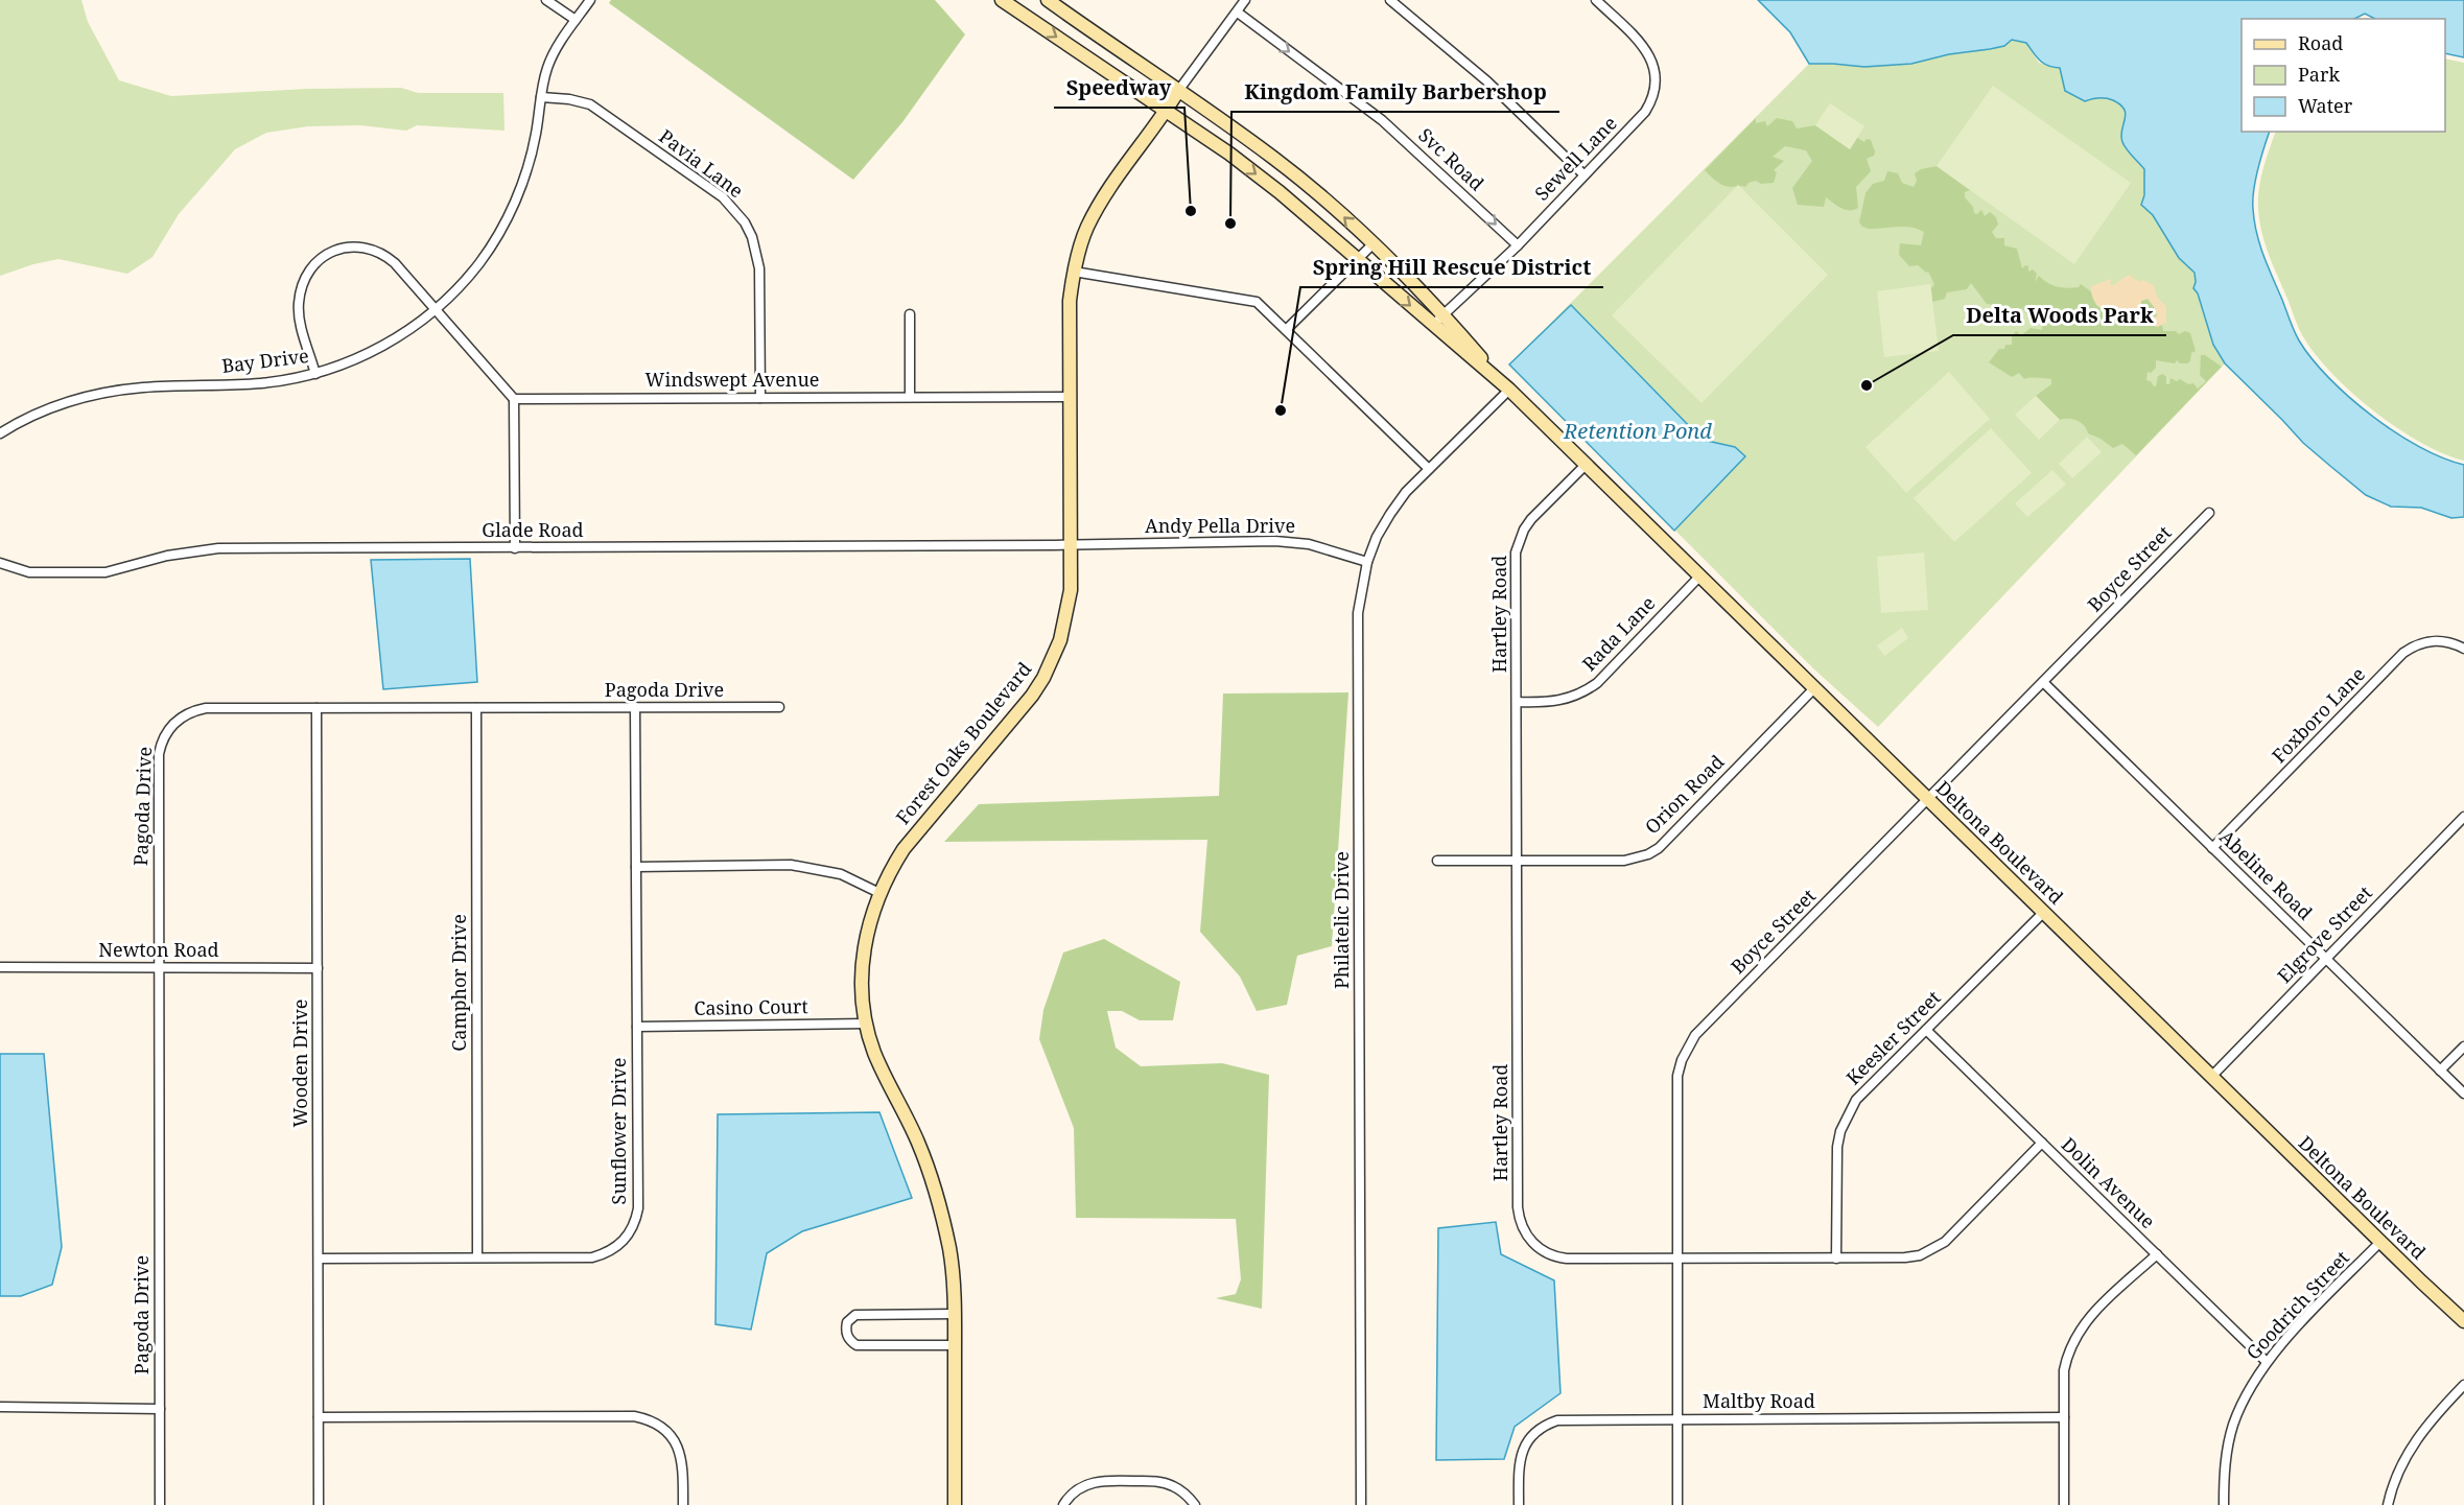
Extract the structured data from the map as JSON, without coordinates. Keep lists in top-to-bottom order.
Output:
{
  "streets": {
    "main road": ["Forest Oaks Boulevard", "Deltona Boulevard"],
    "street": [
      "Sewell Lane",
      "Svc Road",
      "Pavia Lane",
      "Bay Drive",
      "Windswept Avenue",
      "Andy Pella Drive",
      "Glade Road",
      "Boyce Street",
      "Hartley Road",
      "Rada Lane",
      "Pagoda Drive",
      "Foxboro Lane",
      "Orion Road",
      "Abeline Road",
      "Philatelic Drive",
      "Elgrove Street",
      "Newton Road",
      "Camphor Drive",
      "Casino Court",
      "Keesler Street",
      "Wooden Drive",
      "Sunflower Drive",
      "Dolin Avenue",
      "Goodrich Street",
      "Maltby Road"
    ]
  },
  "crossings": [
    ["Sewell Lane", "Svc Road"],
    ["Sewell Lane", "Deltona Boulevard"],
    ["Pavia Lane", "Bay Drive"],
    ["Pavia Lane", "Windswept Avenue"],
    ["Windswept Avenue", "Forest Oaks Boulevard"],
    ["Andy Pella Drive", "Glade Road"],
    ["Andy Pella Drive", "Forest Oaks Boulevard"],
    ["Andy Pella Drive", "Philatelic Drive"],
    ["Glade Road", "Forest Oaks Boulevard"],
    ["Boyce Street", "Hartley Road"],
    ["Boyce Street", "Deltona Boulevard"],
    ["Boyce Street", "Abeline Road"],
    ["Boyce Street", "Maltby Road"],
    ["Hartley Road", "Rada Lane"],
    ["Hartley Road", "Orion Road"],
    ["Hartley Road", "Deltona Boulevard"],
    ["Hartley Road", "Keesler Street"],
    ["Hartley Road", "Dolin Avenue"],
    ["Rada Lane", "Deltona Boulevard"],
    ["Pagoda Drive", "Newton Road"],
    ["Pagoda Drive", "Camphor Drive"],
    ["Pagoda Drive", "Wooden Drive"],
    ["Pagoda Drive", "Sunflower Drive"],
    ["Foxboro Lane", "Abeline Road"],
    ["Forest Oaks Boulevard", "Deltona Boulevard"],
    ["Forest Oaks Boulevard", "Casino Court"],
    ["Orion Road", "Deltona Boulevard"],
    ["Deltona Boulevard", "Philatelic Drive"],
    ["Deltona Boulevard", "Elgrove Street"],
    ["Deltona Boulevard", "Keesler Street"],
    ["Deltona Boulevard", "Goodrich Street"],
    ["Abeline Road", "Elgrove Street"],
    ["Newton Road", "Wooden Drive"],
    ["Camphor Drive", "Sunflower Drive"],
    ["Casino Court", "Sunflower Drive"],
    ["Keesler Street", "Dolin Avenue"],
    ["Wooden Drive", "Sunflower Drive"],
    ["Dolin Avenue", "Goodrich Street"]
  ],
  "one_way": ["Svc Road"],
  "water": ["Retention Pond"],
  "places": [
    "Speedway",
    "Kingdom Family Barbershop",
    "Delta Woods Park",
    "Spring Hill Rescue District"
  ],
  "legend": ["Road", "Park", "Water"]
}
